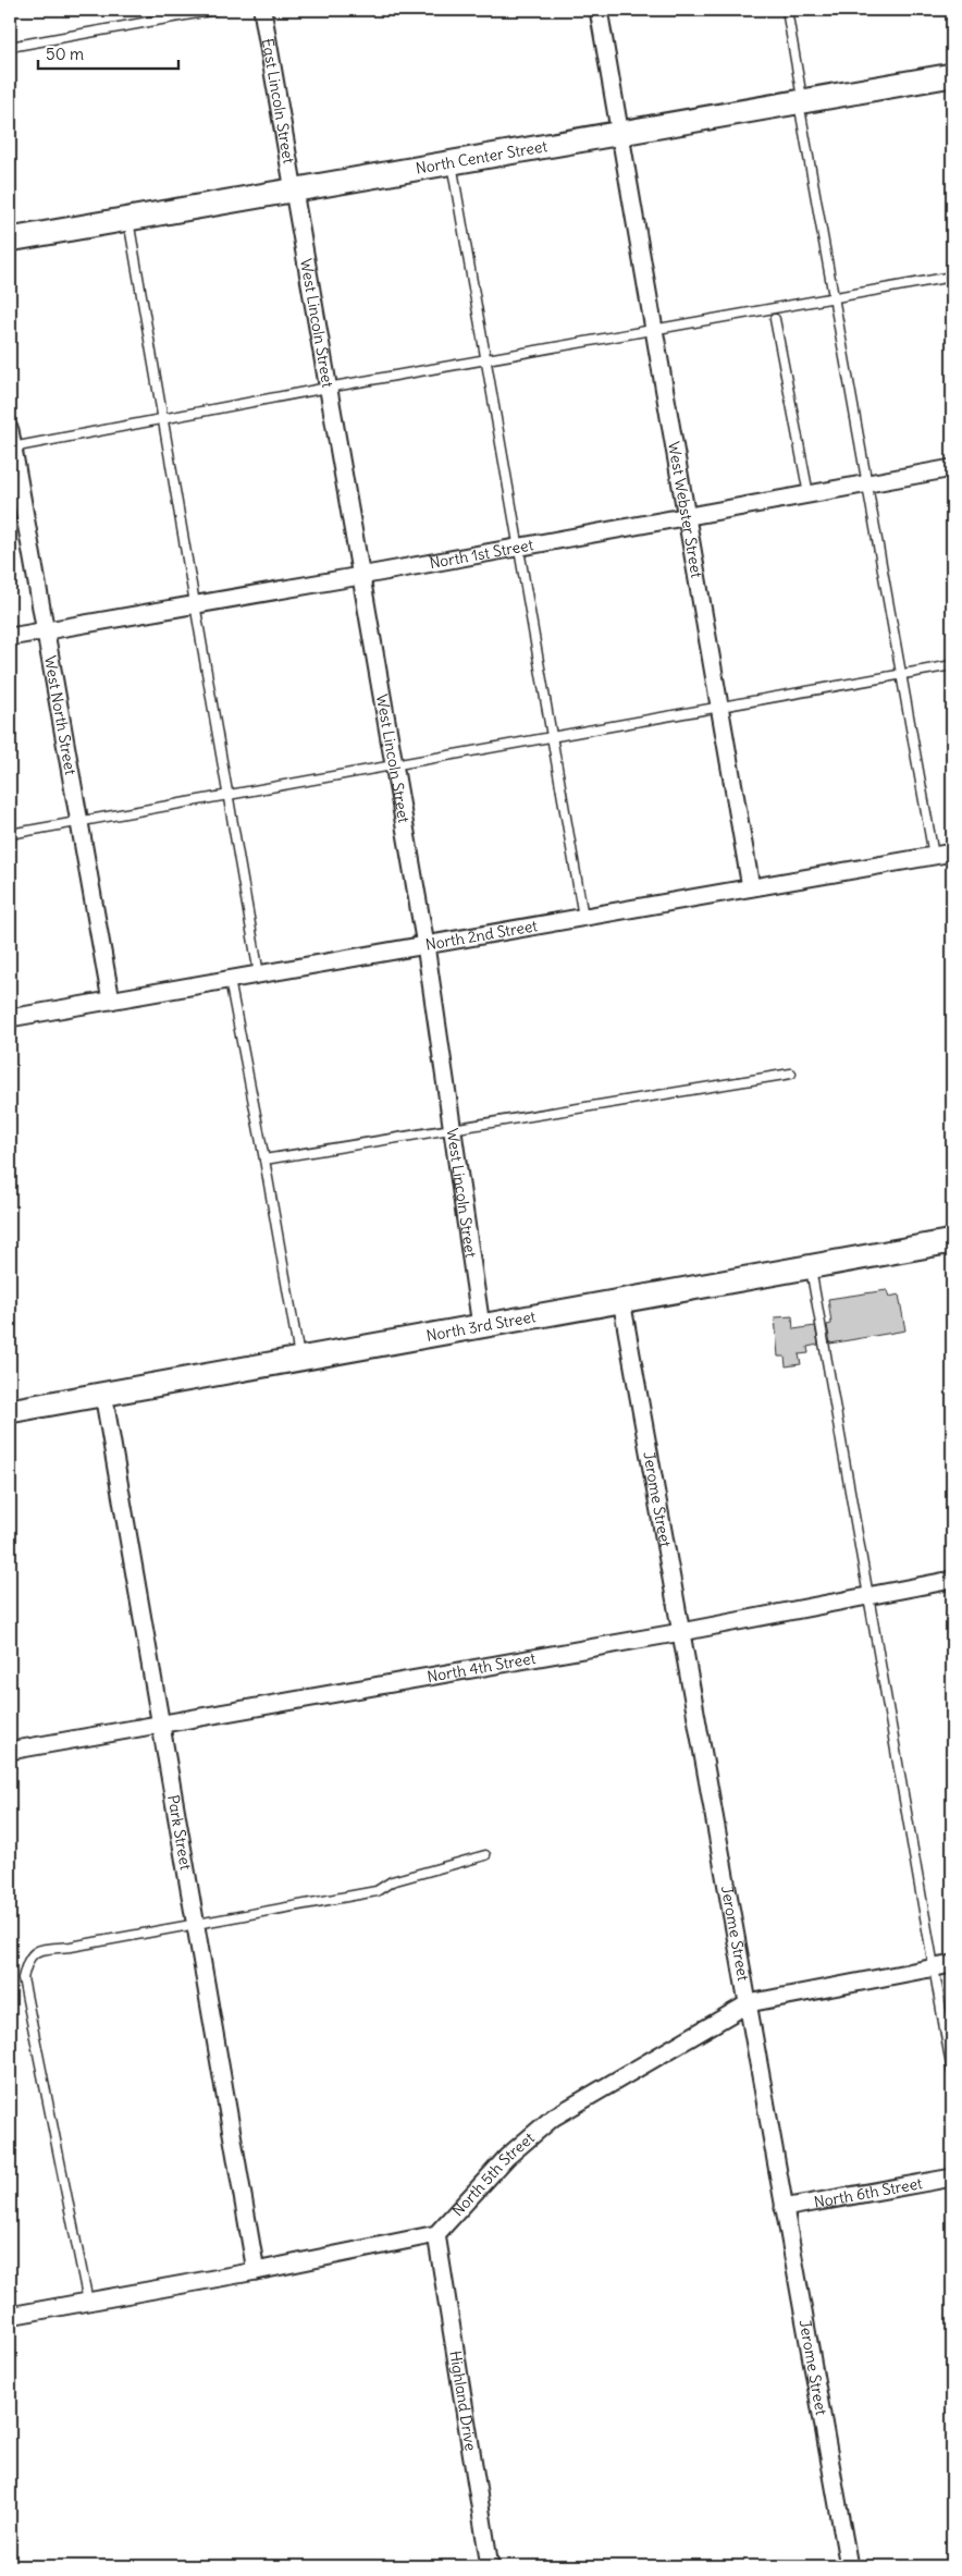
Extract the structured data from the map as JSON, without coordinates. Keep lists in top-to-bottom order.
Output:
{
  "streets": {
    "street": [
      "East Lincoln Street",
      "North Center Street",
      "West Lincoln Street",
      "West Webster Street",
      "North 1st Street",
      "West North Street",
      "North 2nd Street",
      "North 3rd Street",
      "Jerome Street",
      "North 4th Street",
      "Park Street",
      "North 5th Street",
      "North 6th Street",
      "Highland Drive"
    ]
  },
  "crossings": [
    ["East Lincoln Street", "North Center Street"],
    ["East Lincoln Street", "West Lincoln Street"],
    ["North Center Street", "West Lincoln Street"],
    ["North Center Street", "West Webster Street"],
    ["West Lincoln Street", "North 1st Street"],
    ["West Lincoln Street", "North 2nd Street"],
    ["West Lincoln Street", "North 3rd Street"],
    ["West Webster Street", "North 1st Street"],
    ["West Webster Street", "North 2nd Street"],
    ["North 1st Street", "West North Street"],
    ["West North Street", "North 2nd Street"],
    ["North 3rd Street", "Jerome Street"],
    ["North 3rd Street", "Park Street"],
    ["Jerome Street", "North 4th Street"],
    ["Jerome Street", "North 5th Street"],
    ["Jerome Street", "North 6th Street"],
    ["North 4th Street", "Park Street"],
    ["North 5th Street", "Highland Drive"]
  ],
  "scale_bar": "50 m"
}
